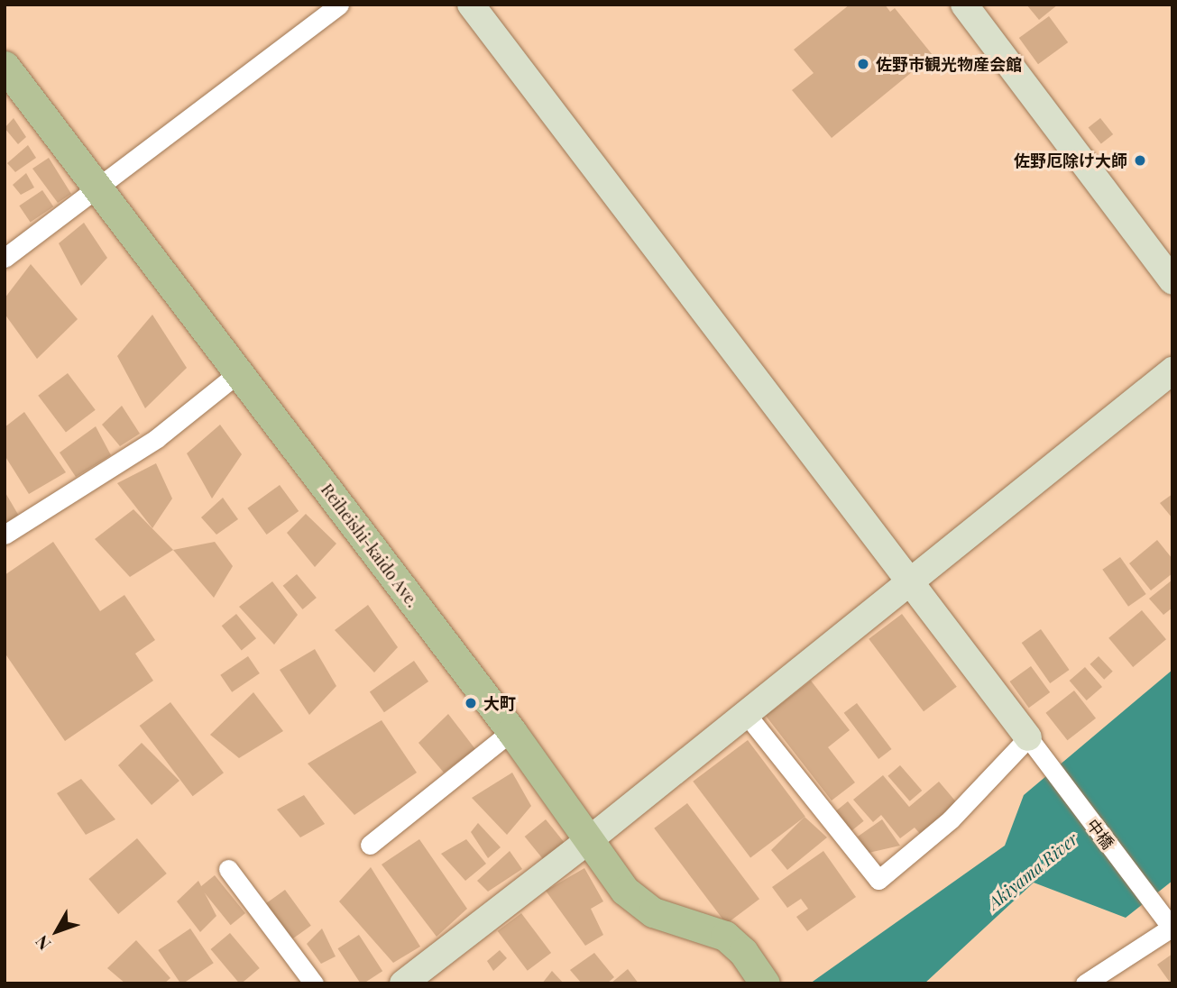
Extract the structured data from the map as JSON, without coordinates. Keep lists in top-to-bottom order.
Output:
{
  "streets": {
    "main road": ["Reiheishi-kaido Ave."],
    "street": ["中橋"]
  },
  "water": ["Akiyama River"],
  "places": ["佐野市観光物産会館", "佐野厄除け大師", "大町"],
  "north": "bottom left"
}
